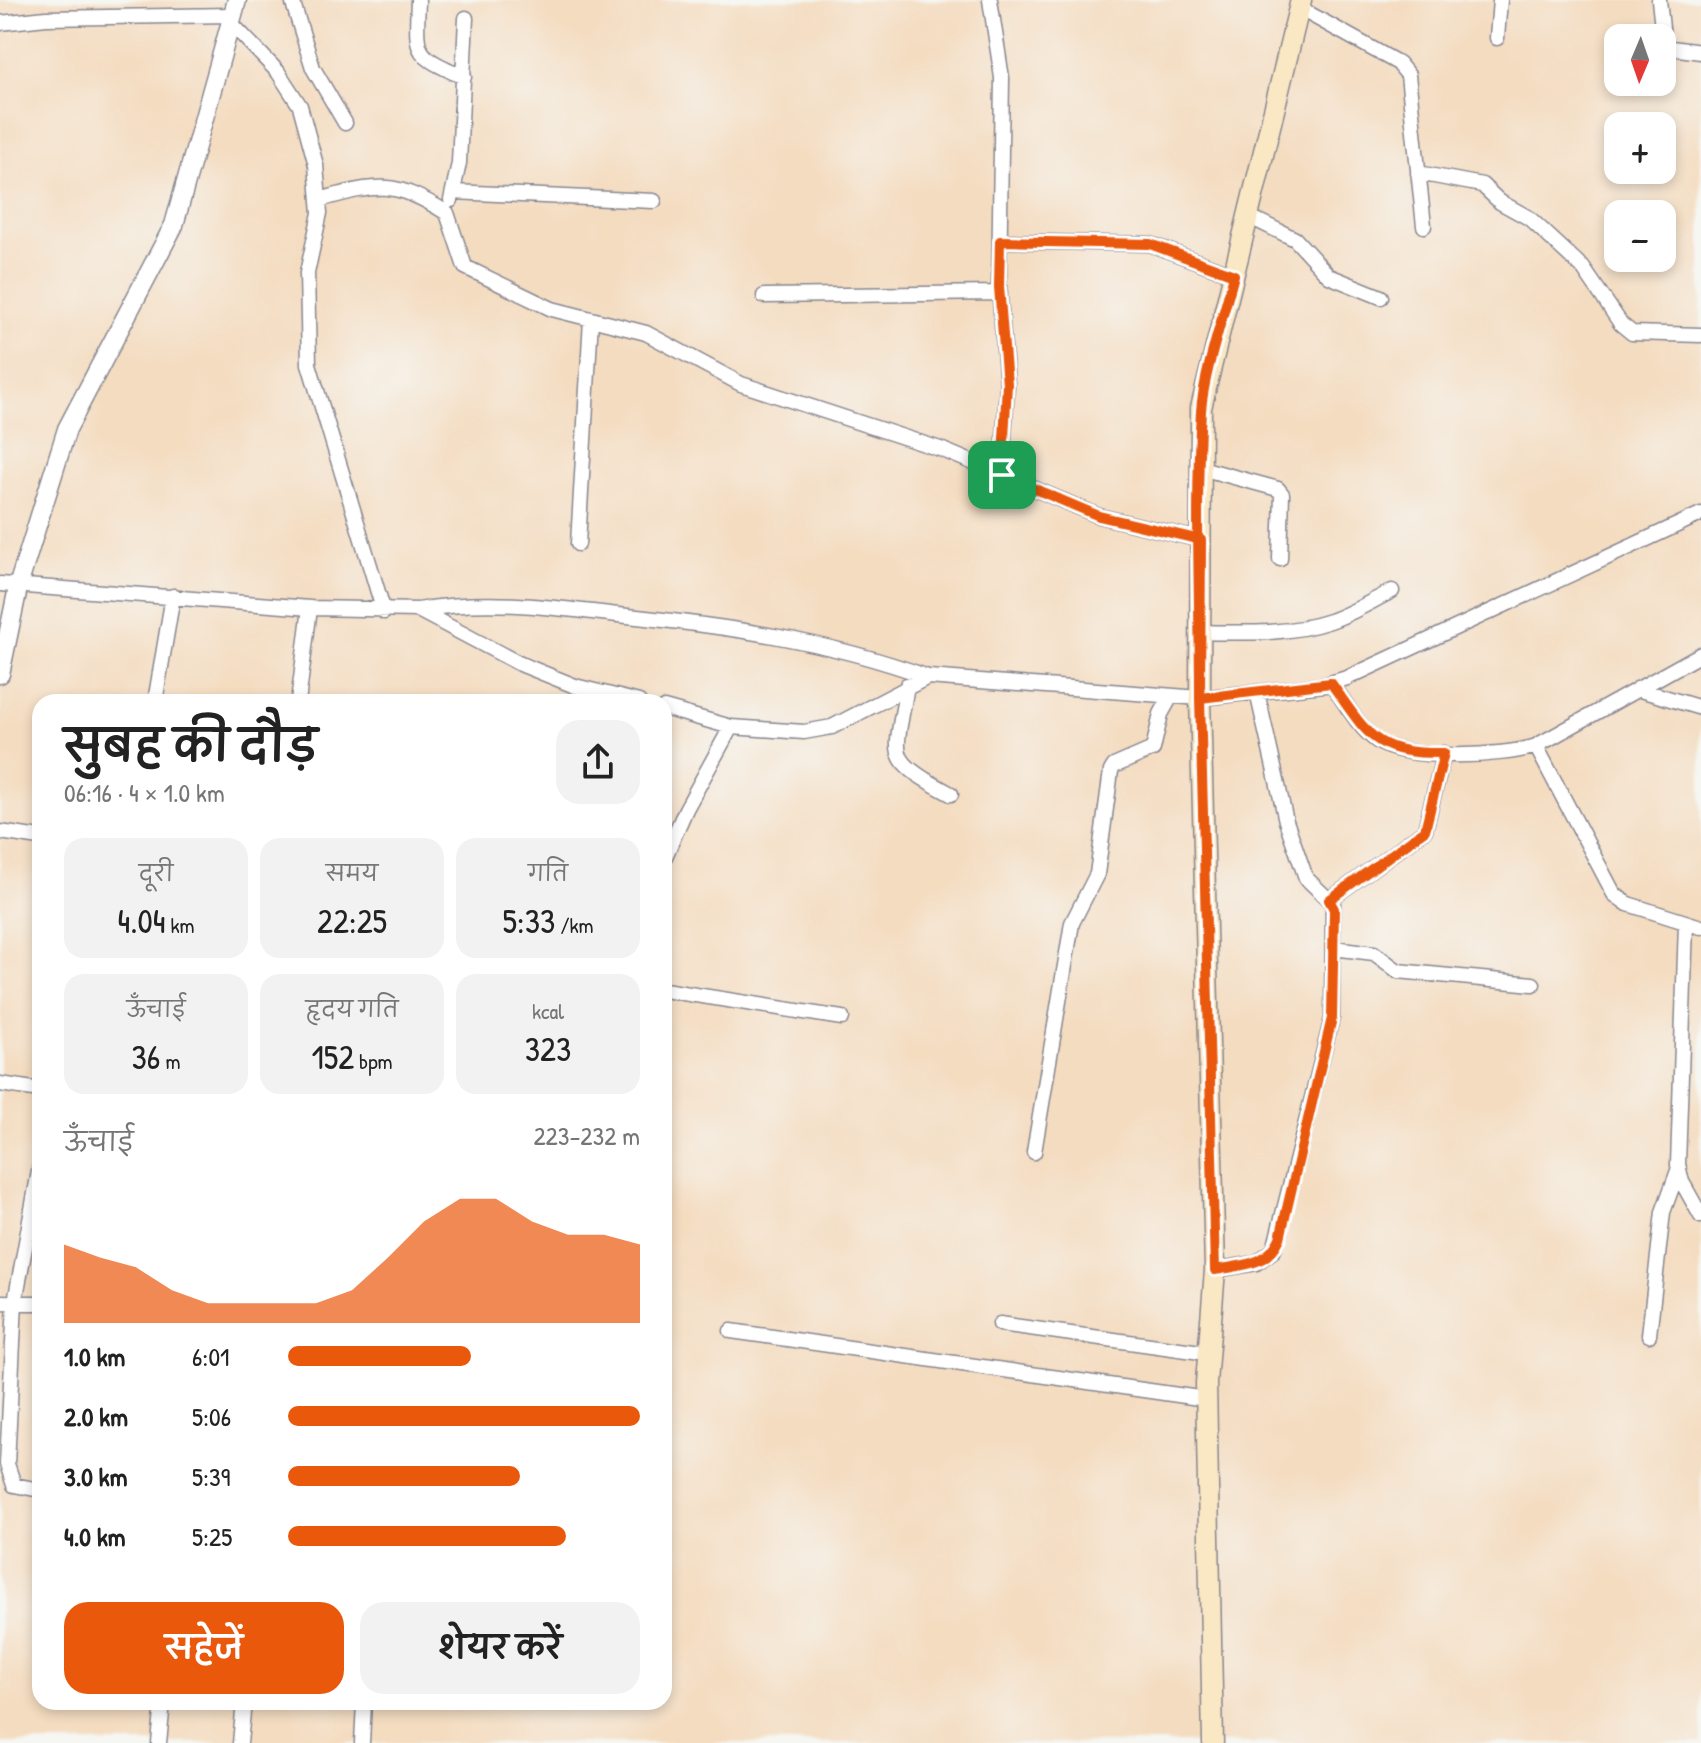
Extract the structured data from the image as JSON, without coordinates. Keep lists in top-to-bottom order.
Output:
{
  "north": "bottom",
  "page": {
    "map_buttons": ["+", "−"],
    "heading": ["सुबह की दौड़", "06:16 · 4 × 1.0 km"],
    "stats": [
      ["दूरी", "4.04 km"],
      ["समय", "22:25"],
      ["गति", "5:33 /km"],
      ["ऊँचाई", "36 m"],
      ["हृदय गति", "152 bpm"],
      ["kcal", "323"]
    ],
    "chart": ["ऊँचाई", "223–232 m"],
    "list": [
      {
        "name": "1.0 km",
        "note": "6:01"
      },
      {
        "name": "2.0 km",
        "note": "5:06"
      },
      {
        "name": "3.0 km",
        "note": "5:39"
      },
      {
        "name": "4.0 km",
        "note": "5:25"
      }
    ],
    "buttons": ["सहेजें", "शेयर करें"]
  }
}
